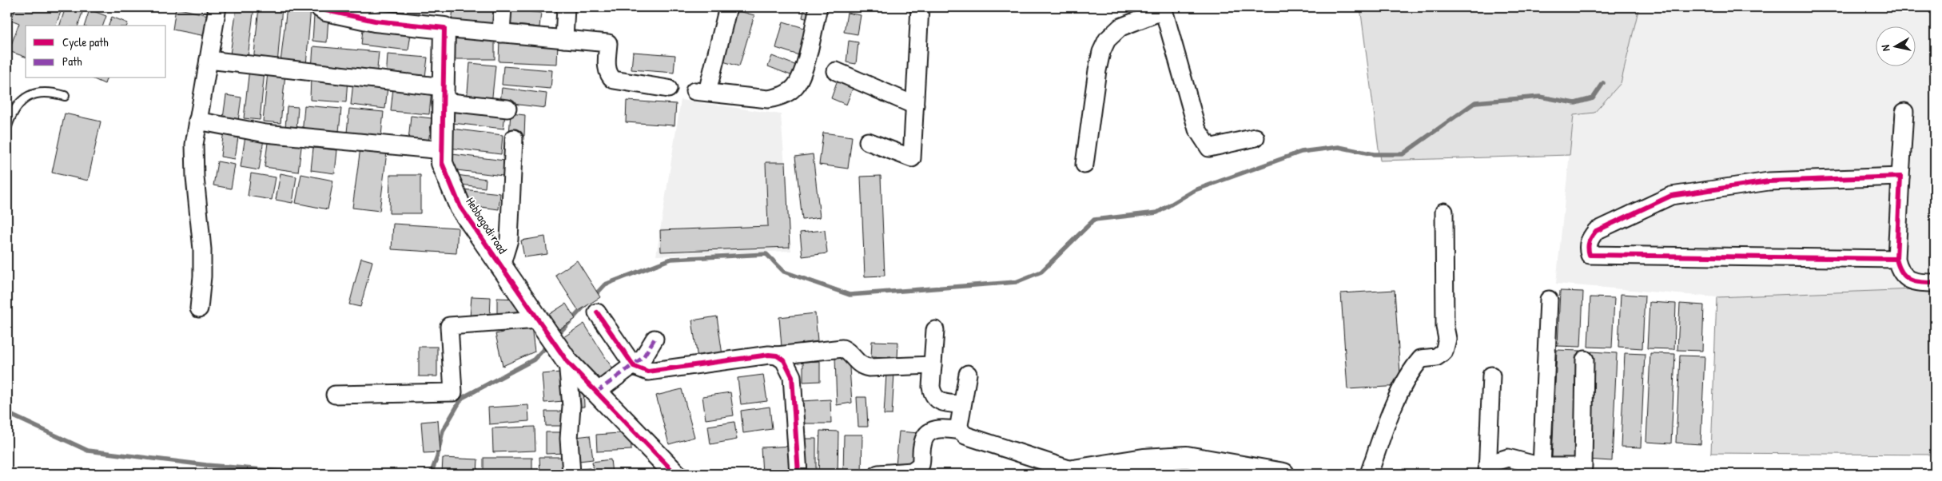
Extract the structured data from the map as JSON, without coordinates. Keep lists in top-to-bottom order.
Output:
{
  "streets": {
    "street": ["Hebbagodi road"]
  },
  "legend": ["Cycle path", "Path"],
  "north": "left"
}
